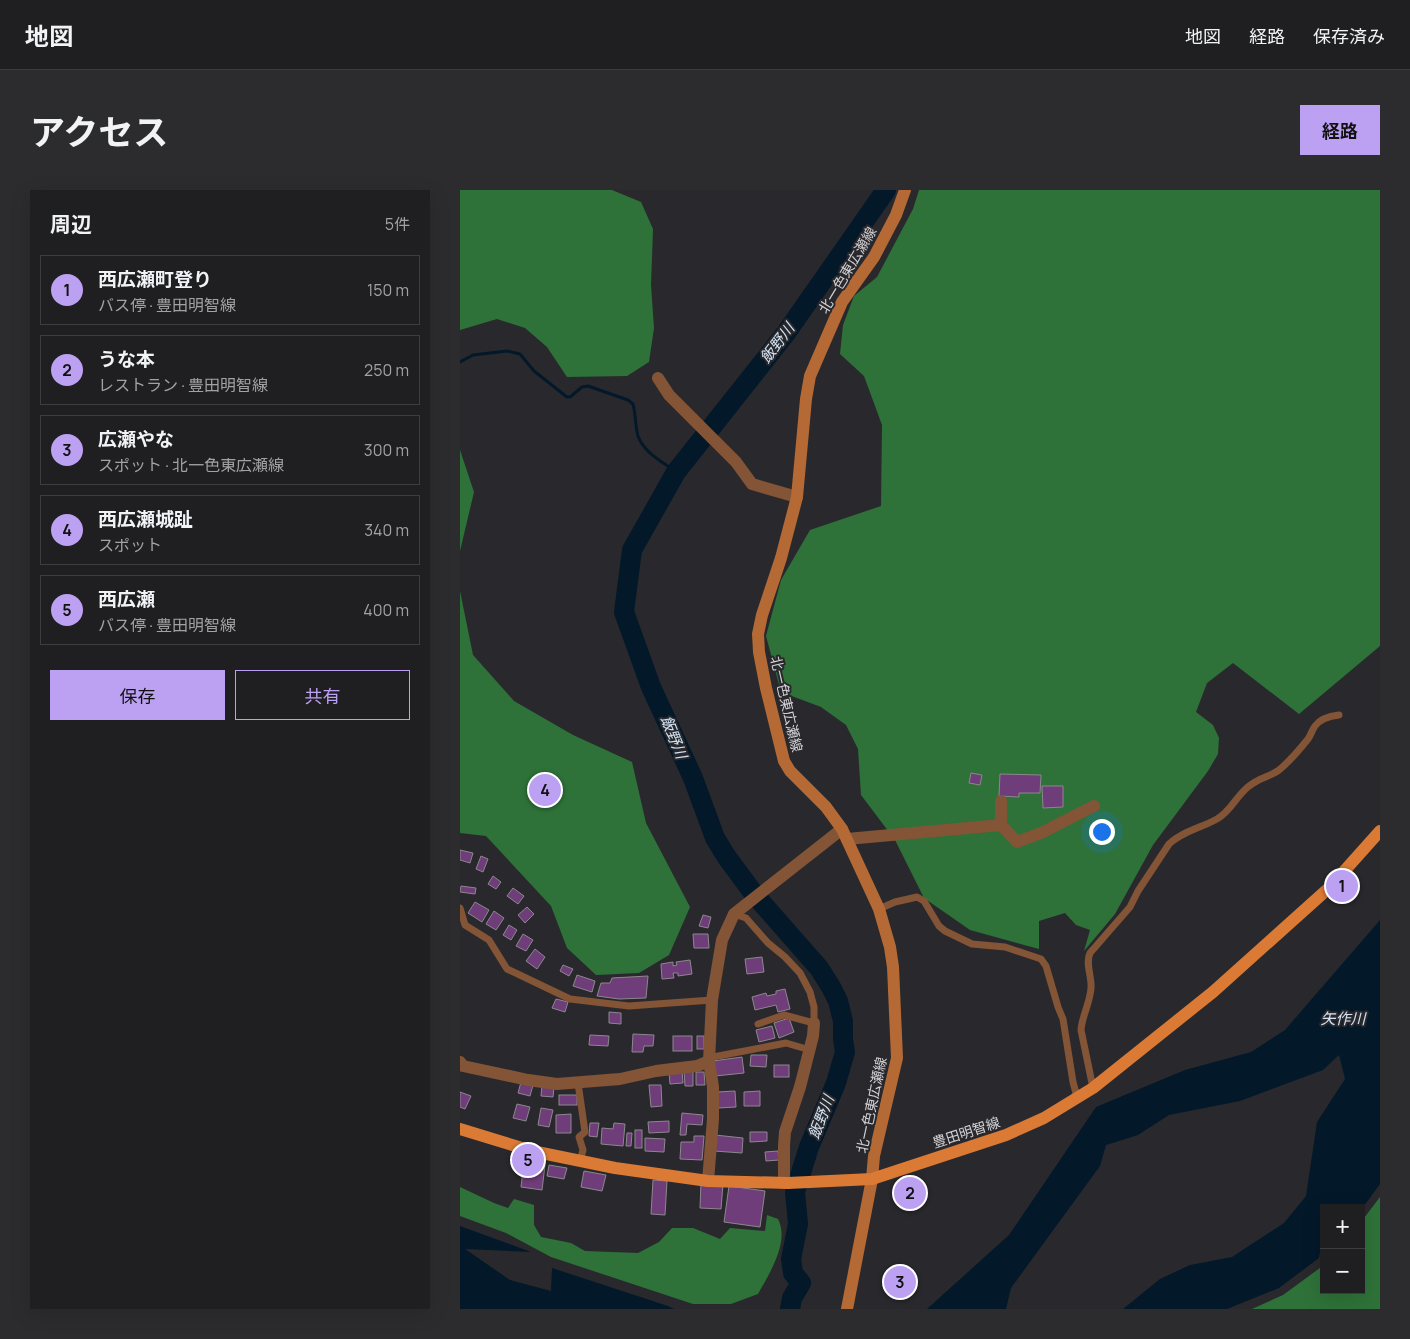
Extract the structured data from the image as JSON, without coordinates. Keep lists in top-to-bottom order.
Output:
{
  "streets": {
    "main road": ["北一色東広瀬線", "豊田明智線"]
  },
  "crossings": [
    ["北一色東広瀬線", "豊田明智線"]
  ],
  "water": ["飯野川", "矢作川"],
  "page": {
    "header": "地図",
    "nav": ["地図", "経路", "保存済み"],
    "title": "アクセス",
    "buttons": [
      "経路",
      ["保存", "共有"]
    ],
    "heading": ["周辺", "5件"],
    "list": [
      {
        "mark": "1",
        "name": "西広瀬町登り",
        "note": "バス停 · 豊田明智線",
        "value": "150 m"
      },
      {
        "mark": "2",
        "name": "うな本",
        "note": "レストラン · 豊田明智線",
        "value": "250 m"
      },
      {
        "mark": "3",
        "name": "広瀬やな",
        "note": "スポット · 北一色東広瀬線",
        "value": "300 m"
      },
      {
        "mark": "4",
        "name": "西広瀬城趾",
        "note": "スポット",
        "value": "340 m"
      },
      {
        "mark": "5",
        "name": "西広瀬",
        "note": "バス停 · 豊田明智線",
        "value": "400 m"
      }
    ],
    "pins": [
      "4",
      "1",
      "5",
      "2",
      "3"
    ],
    "map_buttons": ["+", "−"]
  }
}
